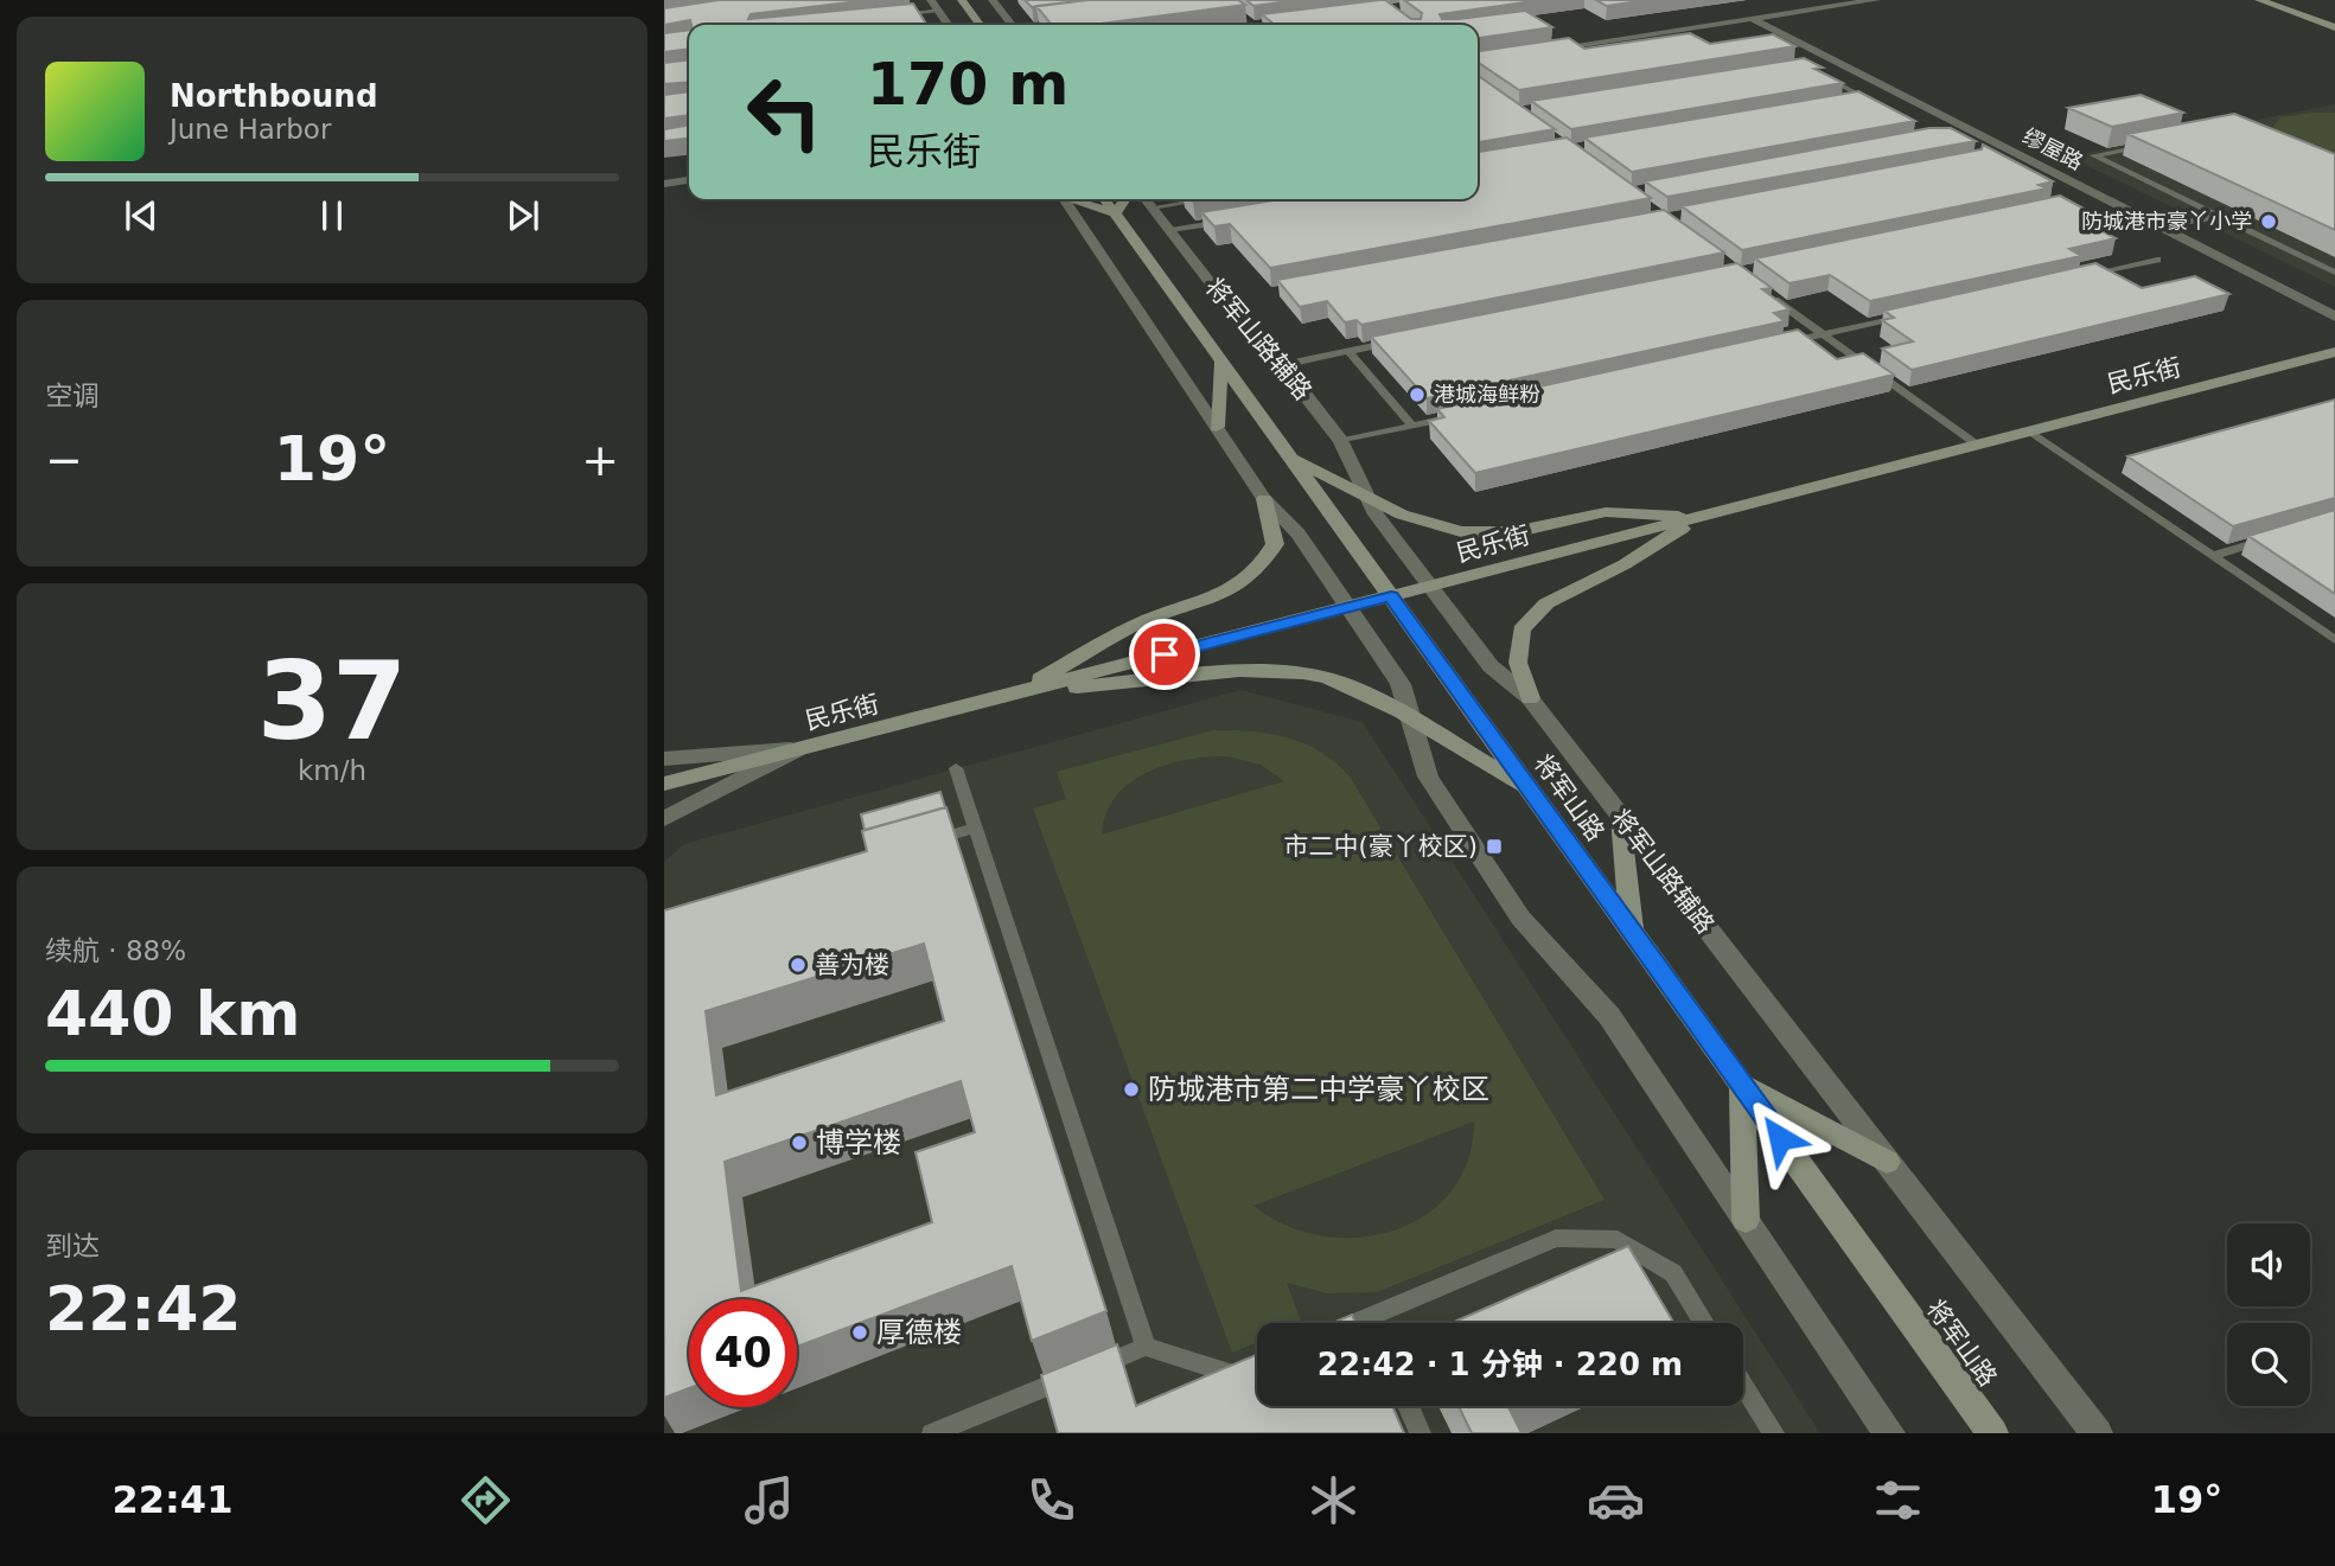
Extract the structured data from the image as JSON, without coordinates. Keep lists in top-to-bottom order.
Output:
{
  "streets": {
    "street": [
      "缪屋路",
      "将军山路辅路",
      "民乐街",
      "将军山路"
    ]
  },
  "crossings": [
    ["将军山路辅路", "民乐街"],
    ["民乐街", "将军山路"]
  ],
  "places": {
    "other": [
      "防城港市豪丫小学",
      "港城海鲜粉",
      "善为楼",
      "防城港市第二中学豪丫校区",
      "博学楼",
      "厚德楼"
    ],
    "transit": ["市二中(豪丫校区)"]
  },
  "page": {
    "turn": ["170 m", "民乐街"],
    "song": ["Northbound", "June Harbor"],
    "tile": [
      "空调",
      ["37", "km/h"],
      ["续航 · 88%", "440 km"],
      ["到达", "22:42"]
    ],
    "heat": ["−", "19°", "+"],
    "limit": "40",
    "trip": "22:42 · 1 分钟 · 220 m",
    "tabs": ["22:41", "19°"]
  }
}
